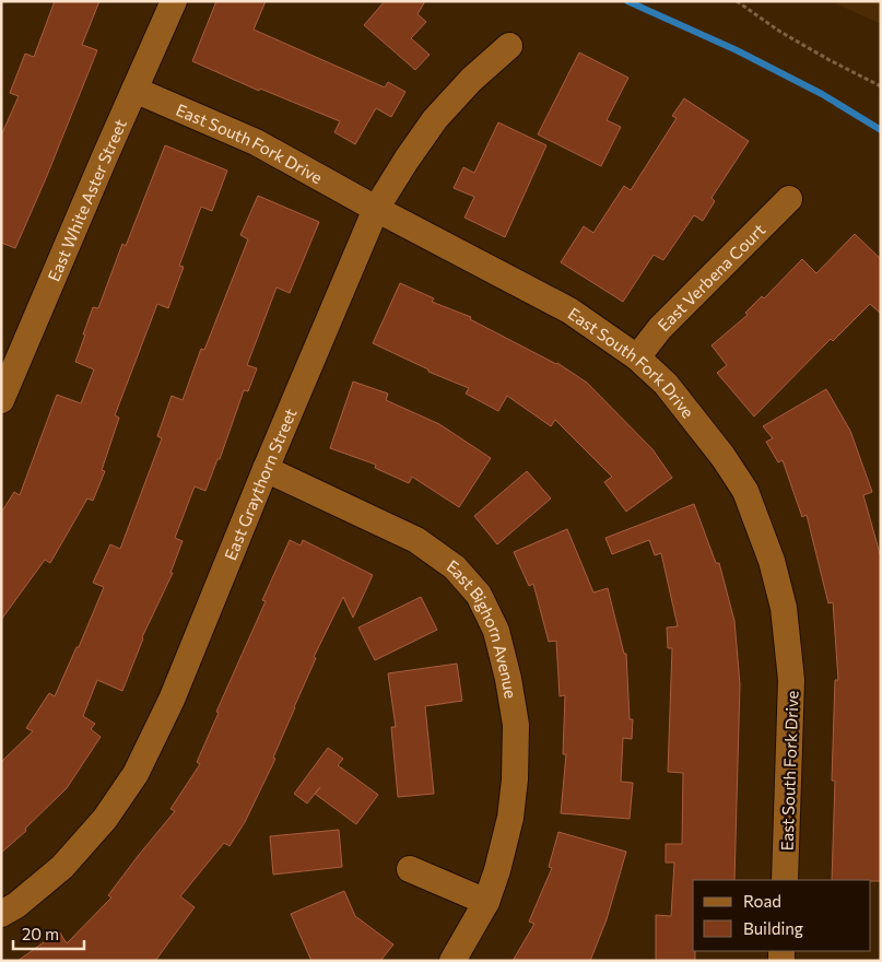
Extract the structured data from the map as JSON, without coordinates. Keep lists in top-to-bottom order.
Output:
{
  "streets": {
    "street": [
      "East South Fork Drive",
      "East White Aster Street",
      "East Verbena Court",
      "East Graythorn Street",
      "East Bighorn Avenue"
    ]
  },
  "crossings": [
    ["East South Fork Drive", "East White Aster Street"],
    ["East South Fork Drive", "East Verbena Court"],
    ["East South Fork Drive", "East Graythorn Street"],
    ["East Graythorn Street", "East Bighorn Avenue"]
  ],
  "legend": ["Road", "Building"],
  "scale_bar": "20 m"
}
